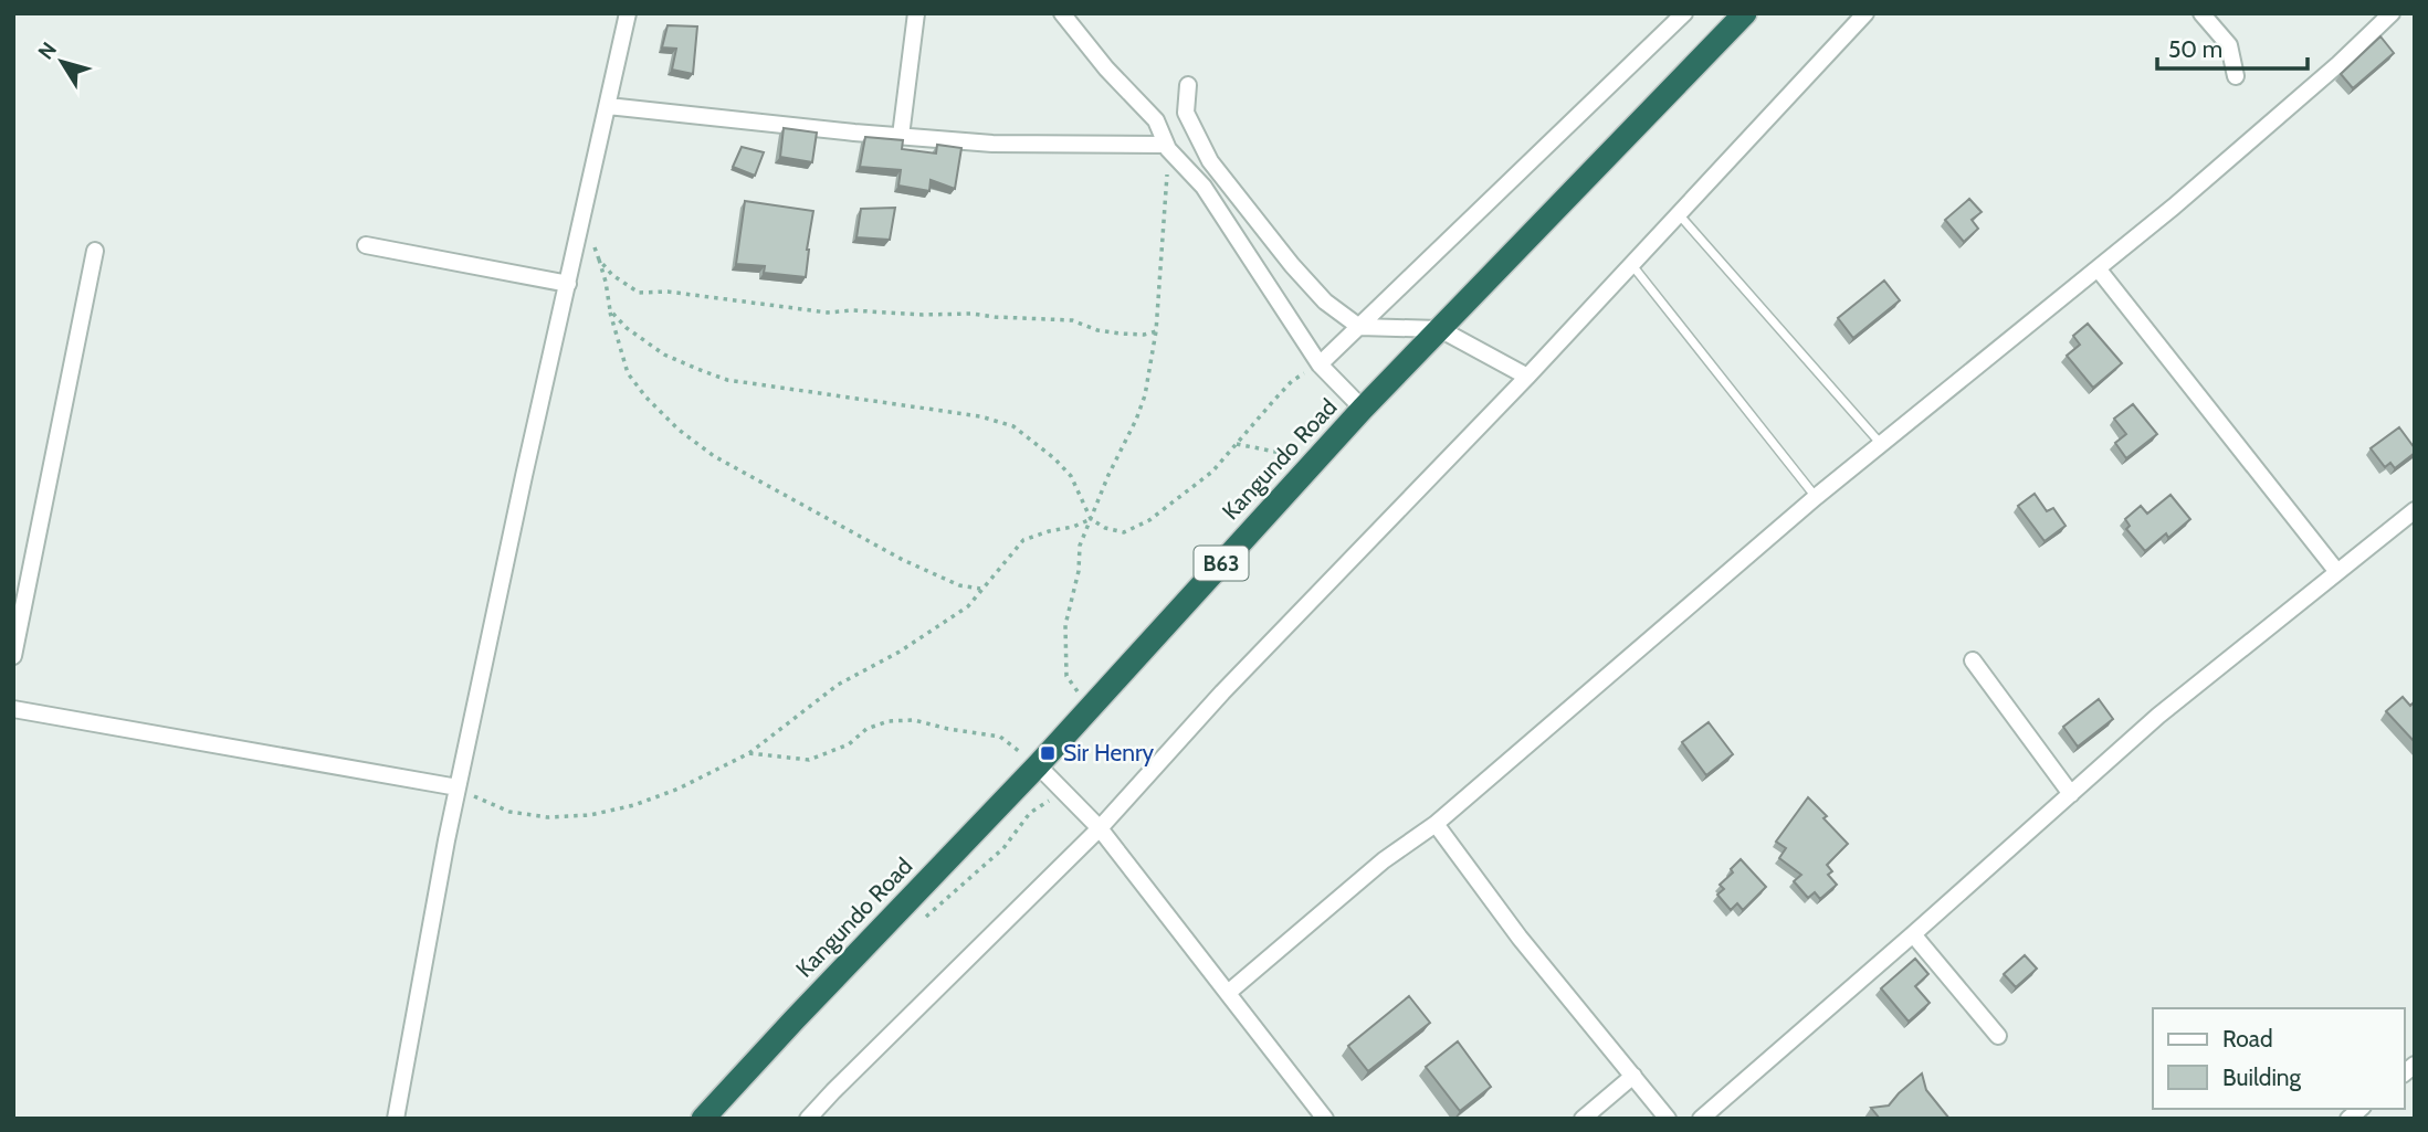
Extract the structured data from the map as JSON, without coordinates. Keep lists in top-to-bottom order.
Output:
{
  "streets": {
    "highway": ["Kangundo Road", "B63"]
  },
  "places": {
    "transit": ["Sir Henry"]
  },
  "legend": ["Road", "Building"],
  "scale_bar": "50 m",
  "north": "top left"
}
